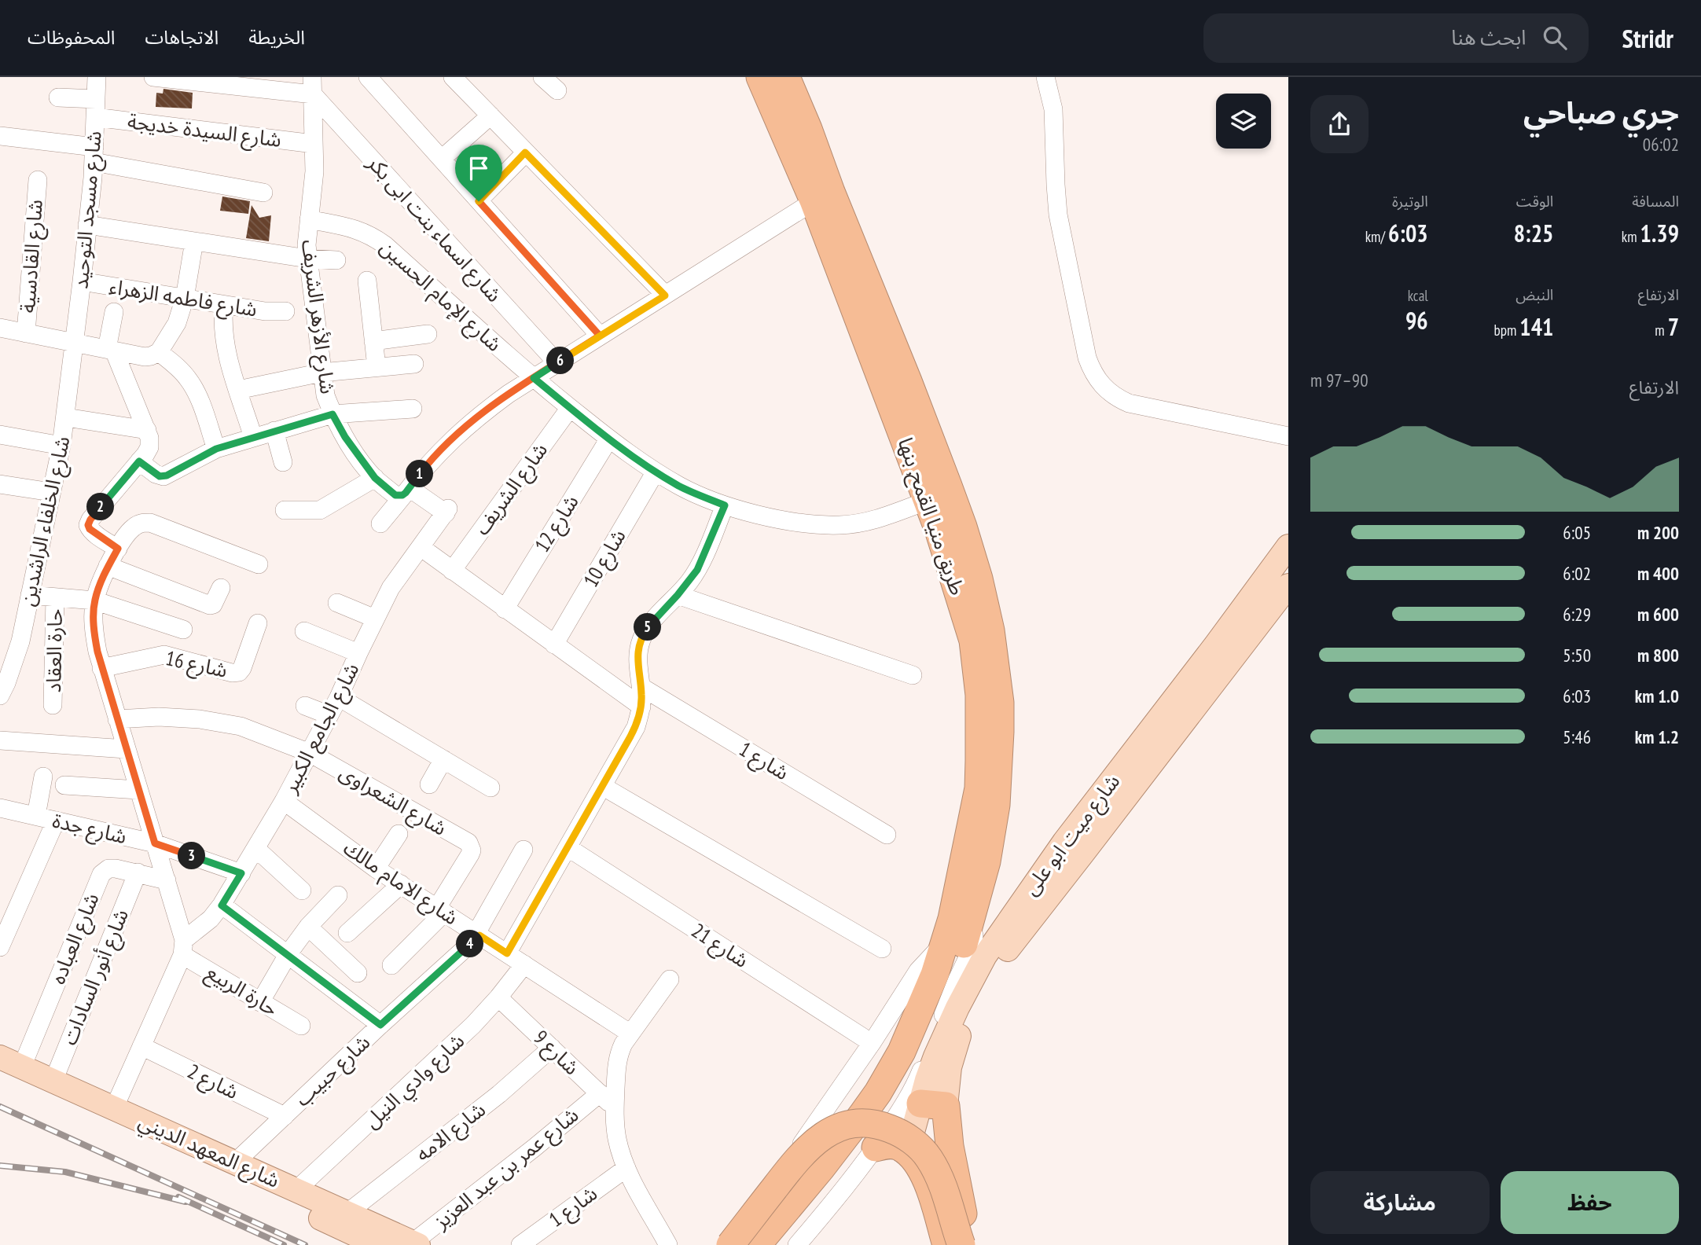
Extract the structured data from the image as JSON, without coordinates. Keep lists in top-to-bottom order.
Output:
{
  "streets": {
    "highway": ["طريق منيا القمح, بنها"],
    "main road": ["شارع ميت ابو على", "شارع المعهد الديني"],
    "street": [
      "شارع السيدة خديجة",
      "شارع مسجد التوحيد",
      "شارع اسماء بنت ابى بكر",
      "شارع القادسية",
      "شارع الإمام الحسين",
      "شارع فاطمه الزهراء",
      "شارع الأزهر الشريف",
      "شارع الشريف",
      "شارع الخلفاء الراشدين",
      "شارع 12",
      "شارع 10",
      "حارة العقاد",
      "شارع 16",
      "شارع الجامع الكبير",
      "شارع 1",
      "شارع الشعراوى",
      "شارع جدة",
      "شارع الامام مالك",
      "شارع العباده",
      "شارع 21",
      "شارع أنور السادات",
      "حارة الربيع",
      "شارع 9",
      "شارع حبيب",
      "شارع وادي النيل",
      "شارع 2",
      "شارع الامه",
      "شارع عمر بن عبد العزيز"
    ]
  },
  "crossings": [
    ["شارع السيدة خديجة", "شارع مسجد التوحيد"],
    ["شارع السيدة خديجة", "شارع الأزهر الشريف"],
    ["شارع مسجد التوحيد", "شارع فاطمه الزهراء"],
    ["شارع مسجد التوحيد", "شارع الخلفاء الراشدين"],
    ["شارع اسماء بنت ابى بكر", "شارع الأزهر الشريف"],
    ["شارع الإمام الحسين", "شارع الأزهر الشريف"],
    ["شارع الإمام الحسين", "شارع الشريف"],
    ["شارع الإمام الحسين", "طريق منيا القمح, بنها"],
    ["شارع الإمام الحسين", "شارع 12"],
    ["شارع الإمام الحسين", "شارع 10"],
    ["شارع الأزهر الشريف", "شارع الجامع الكبير"],
    ["شارع الجامع الكبير", "شارع الشعراوى"],
    ["شارع الجامع الكبير", "شارع جدة"],
    ["شارع الجامع الكبير", "شارع الامام مالك"],
    ["شارع الجامع الكبير", "حارة الربيع"],
    ["شارع الجامع الكبير", "شارع 2"],
    ["شارع الجامع الكبير", "شارع المعهد الديني"],
    ["شارع الشعراوى", "شارع الامام مالك"],
    ["شارع الامام مالك", "شارع حبيب"],
    ["شارع الامام مالك", "شارع وادي النيل"],
    ["شارع العباده", "شارع أنور السادات"],
    ["شارع العباده", "شارع المعهد الديني"],
    ["شارع أنور السادات", "شارع المعهد الديني"],
    ["شارع 9", "شارع وادي النيل"],
    ["شارع 9", "شارع الامه"],
    ["شارع 9", "شارع عمر بن عبد العزيز"],
    ["شارع حبيب", "شارع 2"],
    ["شارع حبيب", "شارع المعهد الديني"],
    ["شارع وادي النيل", "شارع المعهد الديني"],
    ["شارع الامه", "شارع المعهد الديني"],
    ["شارع المعهد الديني", "شارع عمر بن عبد العزيز"]
  ],
  "page": {
    "header": "Stridr",
    "search": "ابحث هنا",
    "nav": ["الخريطة", "الاتجاهات", "المحفوظات"],
    "heading": ["جري صباحي", "06:02"],
    "stats": [
      ["المسافة", "1.39 km"],
      ["الوقت", "8:25"],
      ["الوتيرة", "6:03 /km"],
      ["الارتفاع", "7 m"],
      ["النبض", "141 bpm"],
      ["kcal", "96"]
    ],
    "pins": [
      "6",
      "1",
      "2",
      "5",
      "3",
      "4"
    ],
    "chart": ["الارتفاع", "90–97 m"],
    "list": [
      {
        "name": "200 m",
        "note": "6:05"
      },
      {
        "name": "400 m",
        "note": "6:02"
      },
      {
        "name": "600 m",
        "note": "6:29"
      },
      {
        "name": "800 m",
        "note": "5:50"
      },
      {
        "name": "1.0 km",
        "note": "6:03"
      },
      {
        "name": "1.2 km",
        "note": "5:46"
      }
    ],
    "buttons": ["حفظ", "مشاركة"]
  }
}
